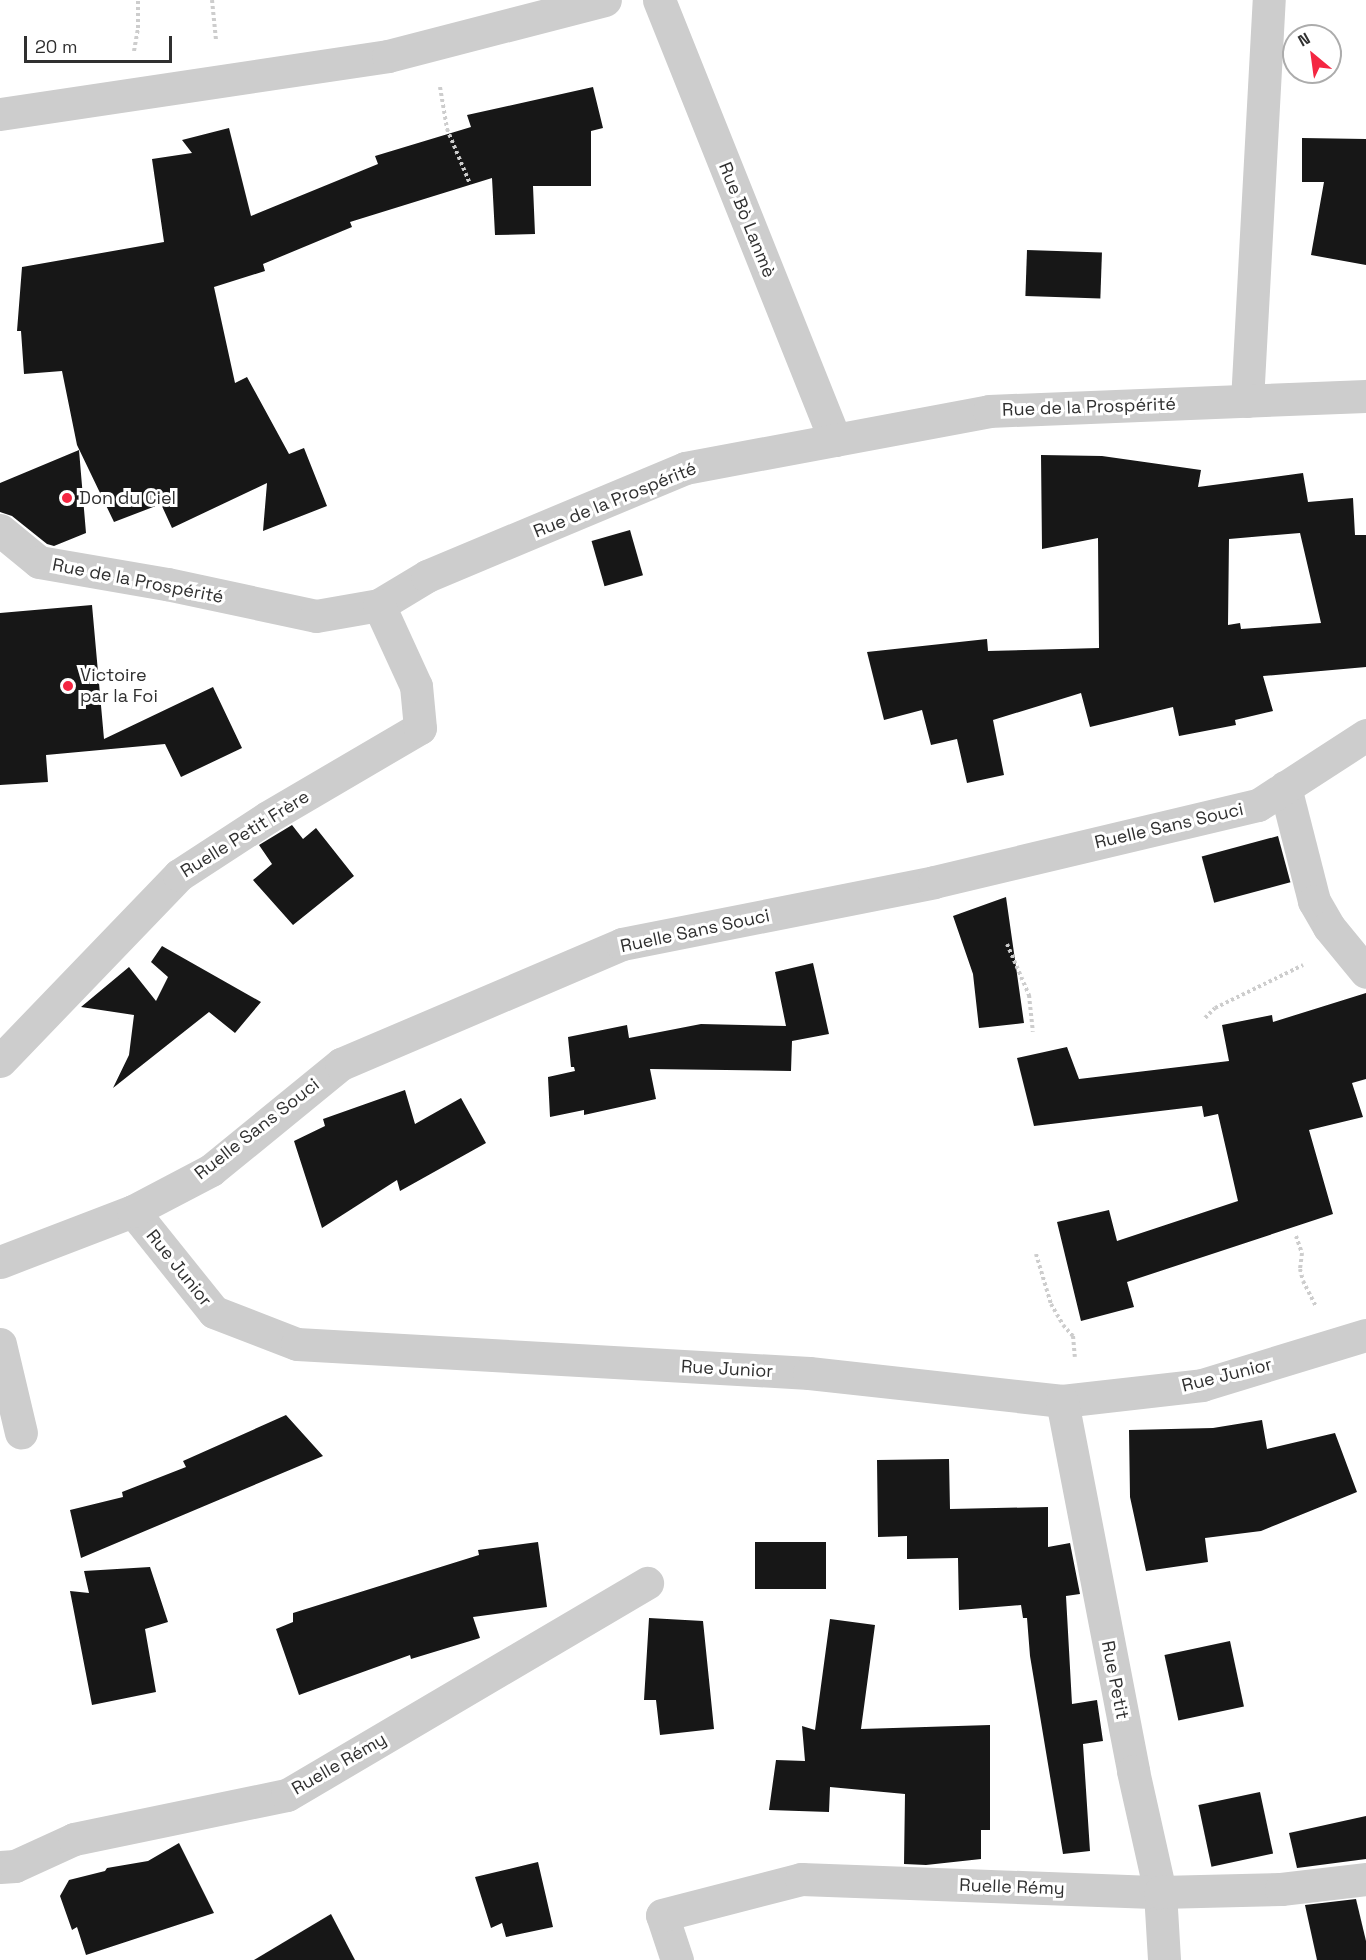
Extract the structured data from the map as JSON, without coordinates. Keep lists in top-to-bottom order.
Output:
{
  "streets": {
    "street": [
      "Rue Bò Lanmè",
      "Rue de la Prospérité",
      "Ruelle Sans Souci",
      "Ruelle Petit Frère",
      "Rue Junior",
      "Rue Petit",
      "Ruelle Rémy"
    ]
  },
  "crossings": [
    ["Rue Bò Lanmè", "Rue de la Prospérité"],
    ["Rue de la Prospérité", "Ruelle Petit Frère"],
    ["Ruelle Sans Souci", "Rue Junior"],
    ["Rue Junior", "Rue Petit"],
    ["Rue Petit", "Ruelle Rémy"]
  ],
  "places": ["Don du Ciel", "Victoire par la Foi"],
  "scale_bar": "20 m",
  "north": "top left"
}
